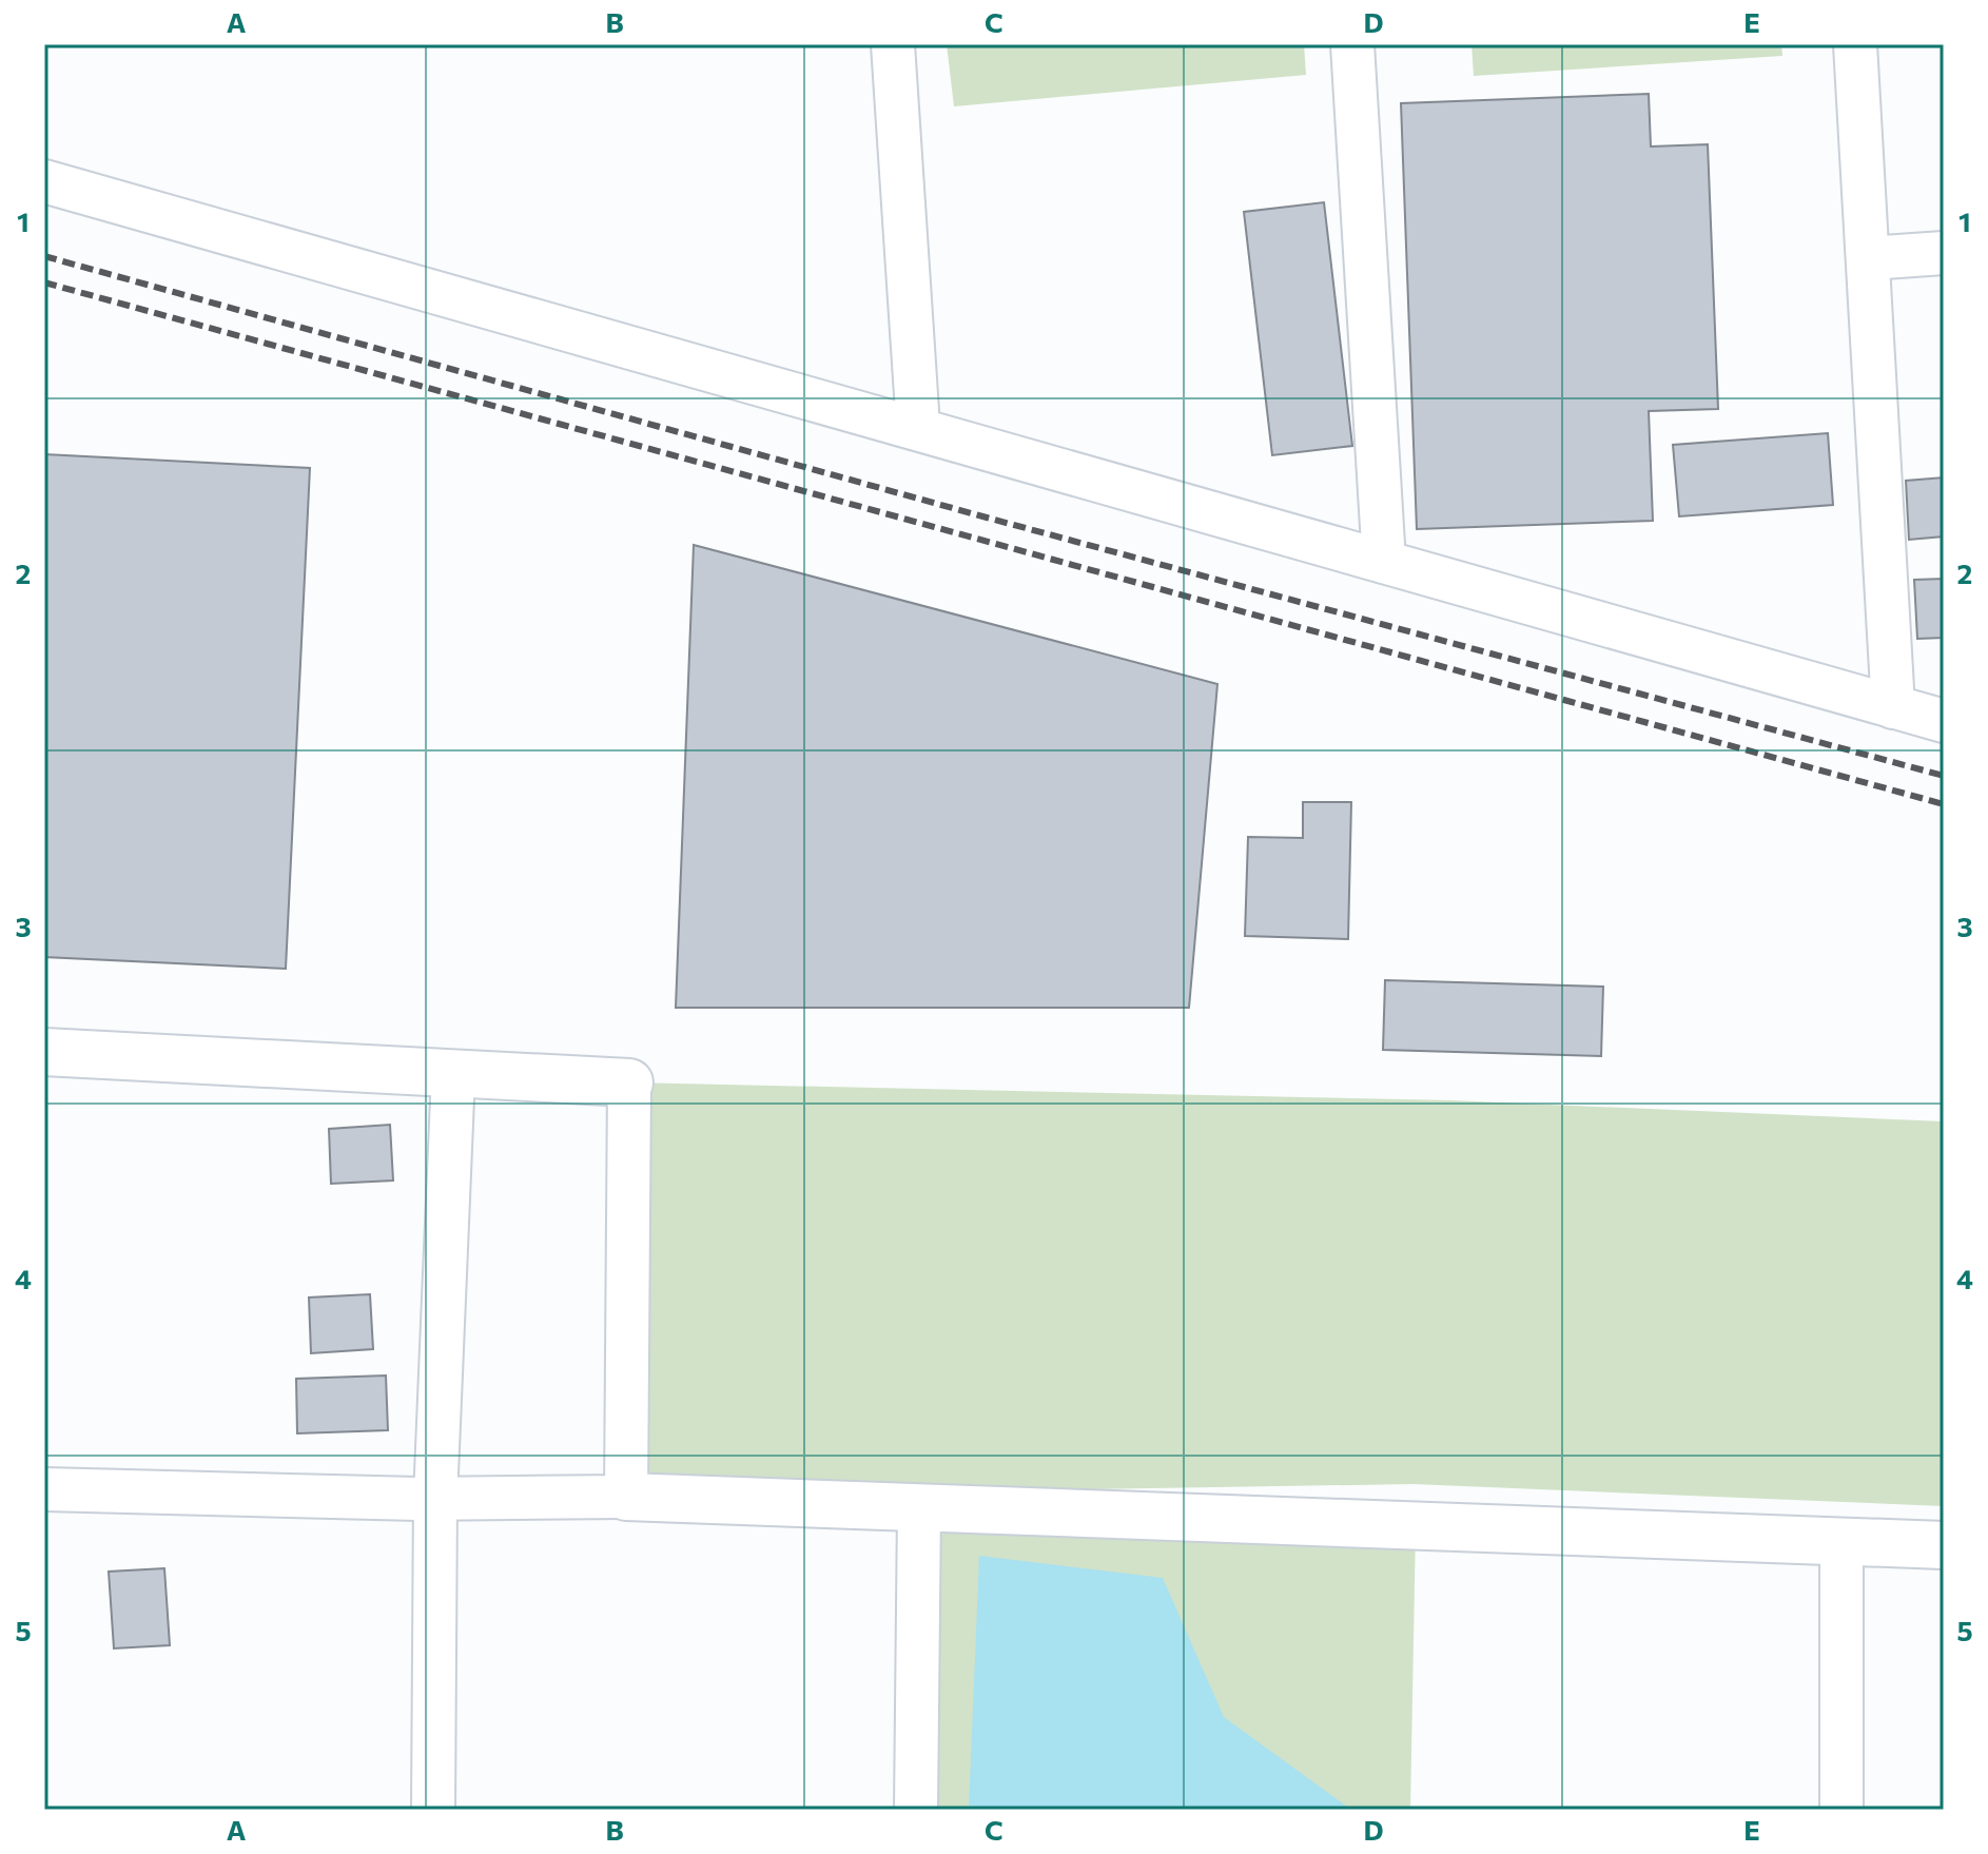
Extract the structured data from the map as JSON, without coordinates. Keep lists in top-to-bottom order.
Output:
{
  "grid": {
    "columns": [
      "A",
      "B",
      "C",
      "D",
      "E"
    ],
    "rows": [
      "1",
      "2",
      "3",
      "4",
      "5"
    ]
  }
}
